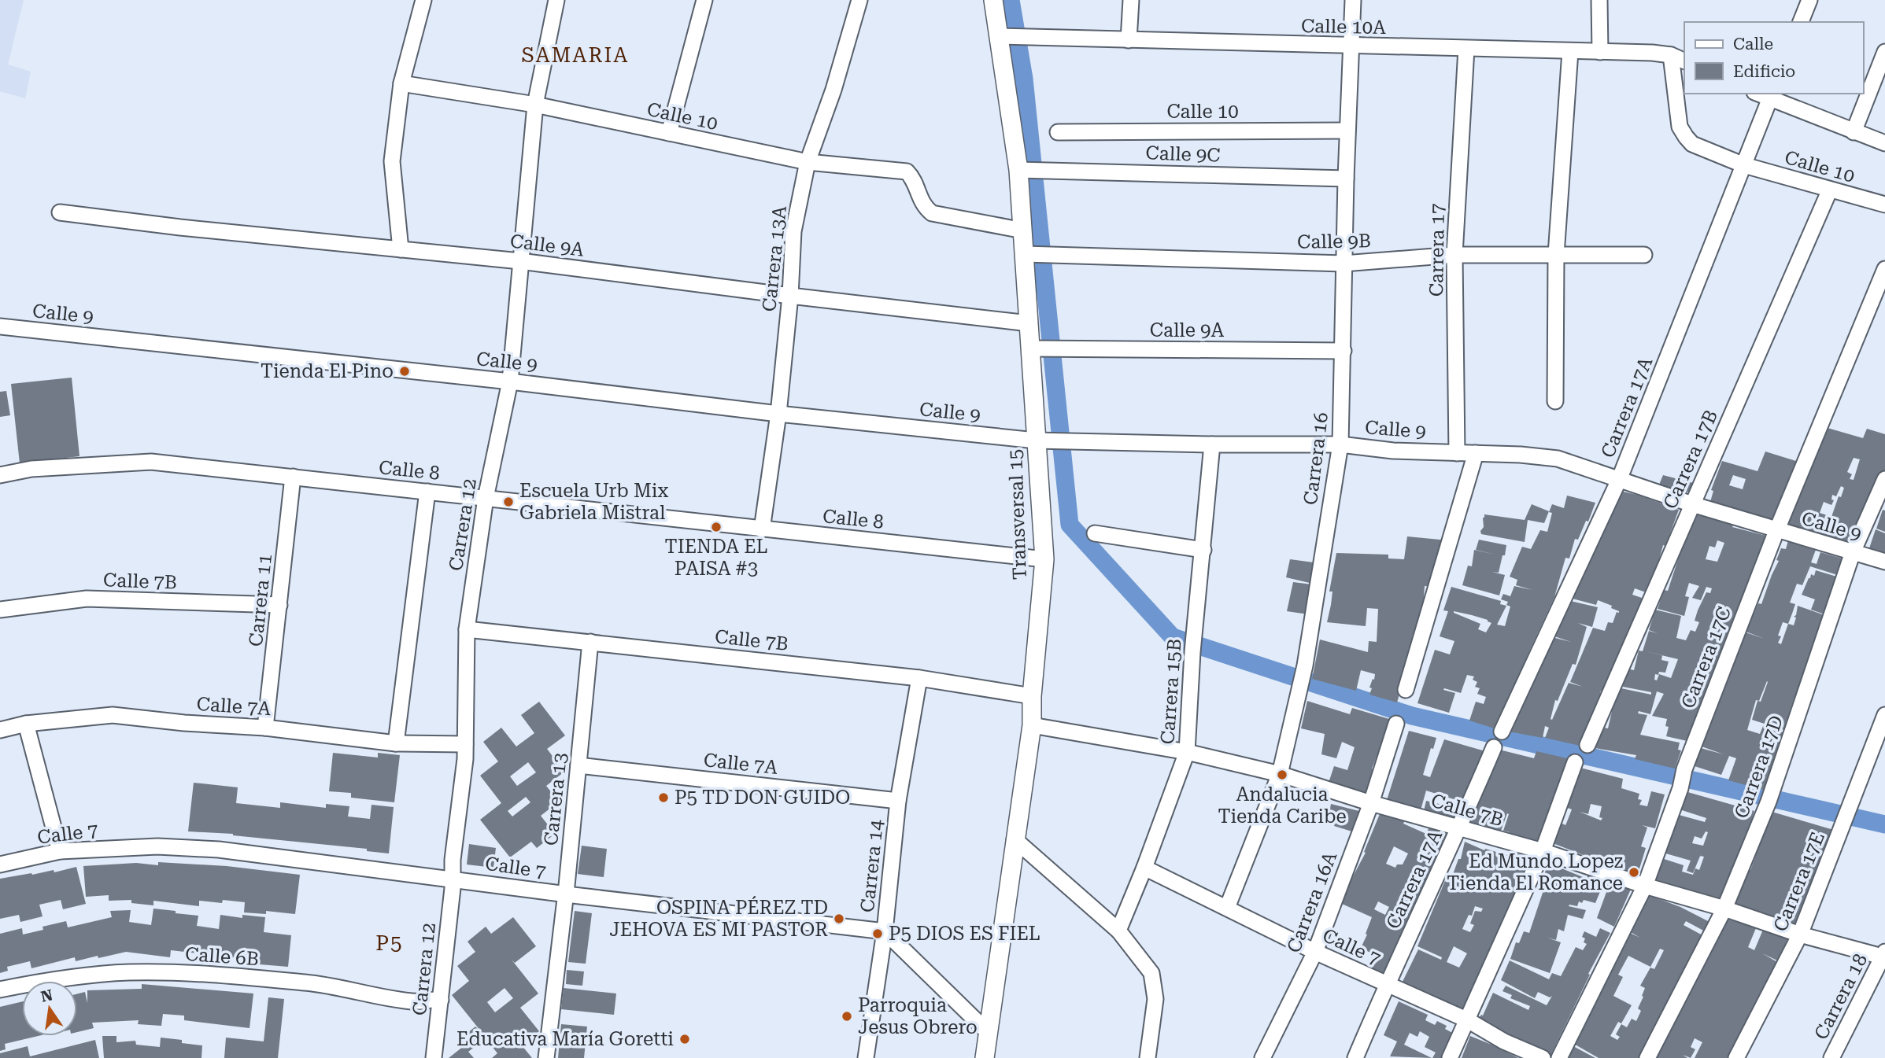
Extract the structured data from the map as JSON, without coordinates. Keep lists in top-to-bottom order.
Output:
{
  "streets": {
    "street": [
      "Calle 10A",
      "Calle 10",
      "Calle 9C",
      "Calle 9B",
      "Calle 9A",
      "Carrera 17",
      "Carrera 13A",
      "Calle 9",
      "Carrera 17A",
      "Carrera 16",
      "Carrera 17B",
      "Calle 8",
      "Transversal 15",
      "Carrera 12",
      "Calle 7B",
      "Carrera 11",
      "Carrera 17C",
      "Carrera 15B",
      "Calle 7A",
      "Carrera 17D",
      "Carrera 13",
      "Calle 7",
      "Carrera 14",
      "Carrera 17E",
      "Carrera 16A",
      "Calle 6B",
      "Carrera 18"
    ]
  },
  "crossings": [
    ["Calle 10A", "Calle 10"],
    ["Calle 10A", "Carrera 17"],
    ["Calle 10A", "Carrera 16"],
    ["Calle 10A", "Transversal 15"],
    ["Calle 10", "Carrera 13A"],
    ["Calle 10", "Carrera 17A"],
    ["Calle 10", "Carrera 16"],
    ["Calle 10", "Carrera 17B"],
    ["Calle 10", "Transversal 15"],
    ["Calle 10", "Carrera 12"],
    ["Calle 9C", "Carrera 16"],
    ["Calle 9C", "Transversal 15"],
    ["Calle 9B", "Carrera 17"],
    ["Calle 9B", "Carrera 16"],
    ["Calle 9B", "Transversal 15"],
    ["Calle 9A", "Carrera 13A"],
    ["Calle 9A", "Carrera 16"],
    ["Calle 9A", "Transversal 15"],
    ["Calle 9A", "Carrera 12"],
    ["Carrera 17", "Calle 9"],
    ["Carrera 13A", "Calle 9"],
    ["Carrera 13A", "Calle 8"],
    ["Calle 9", "Carrera 17A"],
    ["Calle 9", "Carrera 16"],
    ["Calle 9", "Carrera 17B"],
    ["Calle 9", "Transversal 15"],
    ["Calle 9", "Carrera 12"],
    ["Calle 9", "Carrera 17C"],
    ["Calle 9", "Carrera 15B"],
    ["Calle 9", "Carrera 17D"],
    ["Carrera 17A", "Calle 7B"],
    ["Carrera 17A", "Calle 7"],
    ["Carrera 16", "Calle 7B"],
    ["Carrera 16", "Calle 7"],
    ["Calle 8", "Transversal 15"],
    ["Calle 8", "Carrera 12"],
    ["Calle 8", "Carrera 11"],
    ["Transversal 15", "Calle 7B"],
    ["Carrera 12", "Calle 7B"],
    ["Carrera 12", "Calle 7A"],
    ["Carrera 12", "Calle 7"],
    ["Carrera 12", "Calle 6B"],
    ["Calle 7B", "Carrera 11"],
    ["Calle 7B", "Carrera 17C"],
    ["Calle 7B", "Carrera 15B"],
    ["Calle 7B", "Carrera 17D"],
    ["Calle 7B", "Carrera 13"],
    ["Calle 7B", "Carrera 14"],
    ["Calle 7B", "Carrera 17E"],
    ["Calle 7B", "Carrera 16A"],
    ["Calle 7B", "Carrera 18"],
    ["Carrera 11", "Calle 7A"],
    ["Carrera 15B", "Calle 7"],
    ["Calle 7A", "Carrera 13"],
    ["Calle 7A", "Carrera 14"],
    ["Carrera 13", "Calle 7"],
    ["Calle 7", "Carrera 14"],
    ["Calle 7", "Carrera 16A"]
  ],
  "districts": ["SAMARIA", "P5"],
  "places": [
    "Tienda El Pino",
    "Escuela Urb Mix Gabriela Mistral",
    "TIENDA EL PAISA #3",
    "Andalucia Tienda Caribe",
    "P5 TD DON GUIDO",
    "Ed Mundo Lopez Tienda El Romance",
    "OSPINA PÉREZ TD JEHOVA ES MI PASTOR",
    "P5 DIOS ES FIEL",
    "Parroquia Jesus Obrero",
    "Educativa María Goretti"
  ],
  "legend": ["Calle", "Edificio"],
  "north": "top"
}
